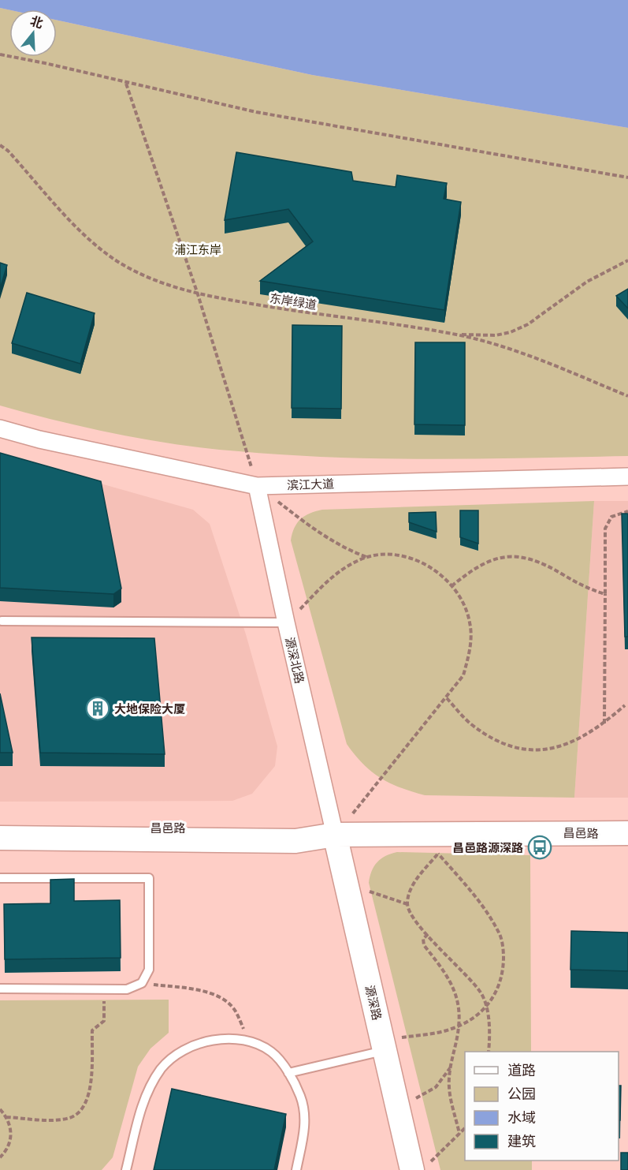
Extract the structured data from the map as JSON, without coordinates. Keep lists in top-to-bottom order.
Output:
{
  "streets": {
    "main road": ["昌邑路", "源深路"],
    "street": ["滨江大道", "源深北路"],
    "path": ["东岸绿道"]
  },
  "crossings": [
    ["滨江大道", "源深北路"],
    ["源深北路", "昌邑路"],
    ["源深北路", "源深路"],
    ["昌邑路", "源深路"]
  ],
  "parks": ["浦江东岸"],
  "places": {
    "building": ["大地保险大厦"],
    "bus stop": ["昌邑路源深路"]
  },
  "legend": [
    "道路",
    "公园",
    "水域",
    "建筑"
  ],
  "north": "top"
}
